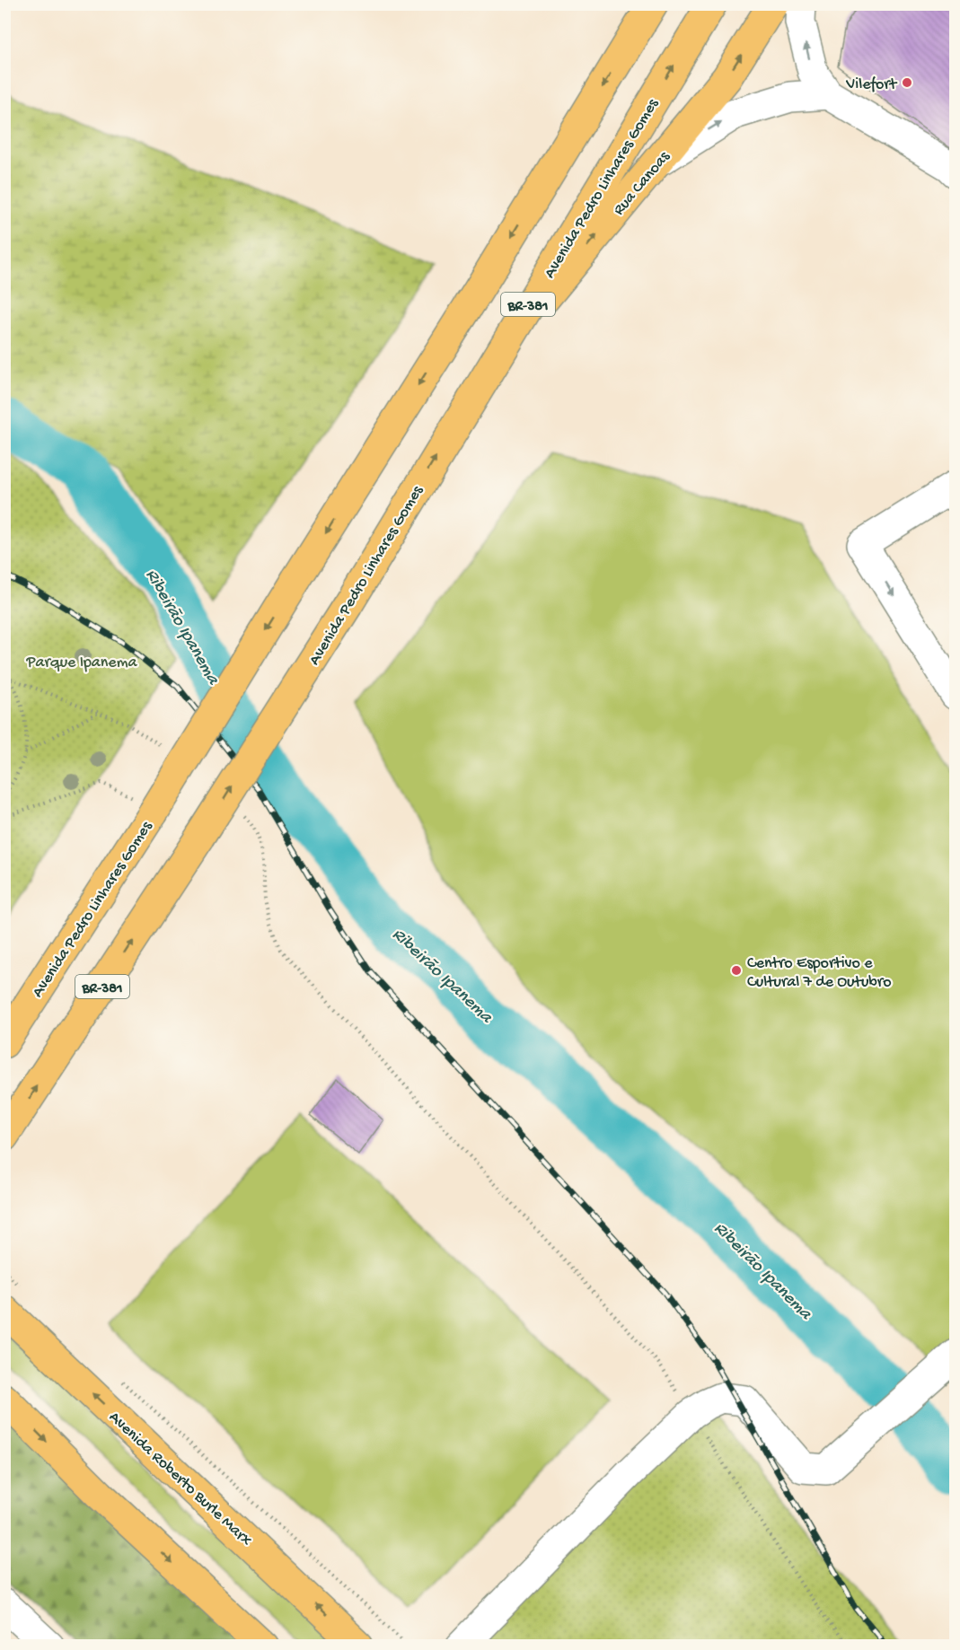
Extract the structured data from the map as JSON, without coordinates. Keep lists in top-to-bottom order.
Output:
{
  "streets": {
    "main road": [
      "Rua Canoas",
      "Avenida Pedro Linhares Gomes",
      "BR-381",
      "Avenida Roberto Burle Marx"
    ]
  },
  "crossings": [
    ["Rua Canoas", "Avenida Pedro Linhares Gomes"]
  ],
  "one_way": ["Rua Canoas"],
  "water": ["Ribeirão Ipanema"],
  "parks": ["Parque Ipanema"],
  "places": ["Vilefort", "Centro Esportivo e Cultural 7 de Outubro"]
}
